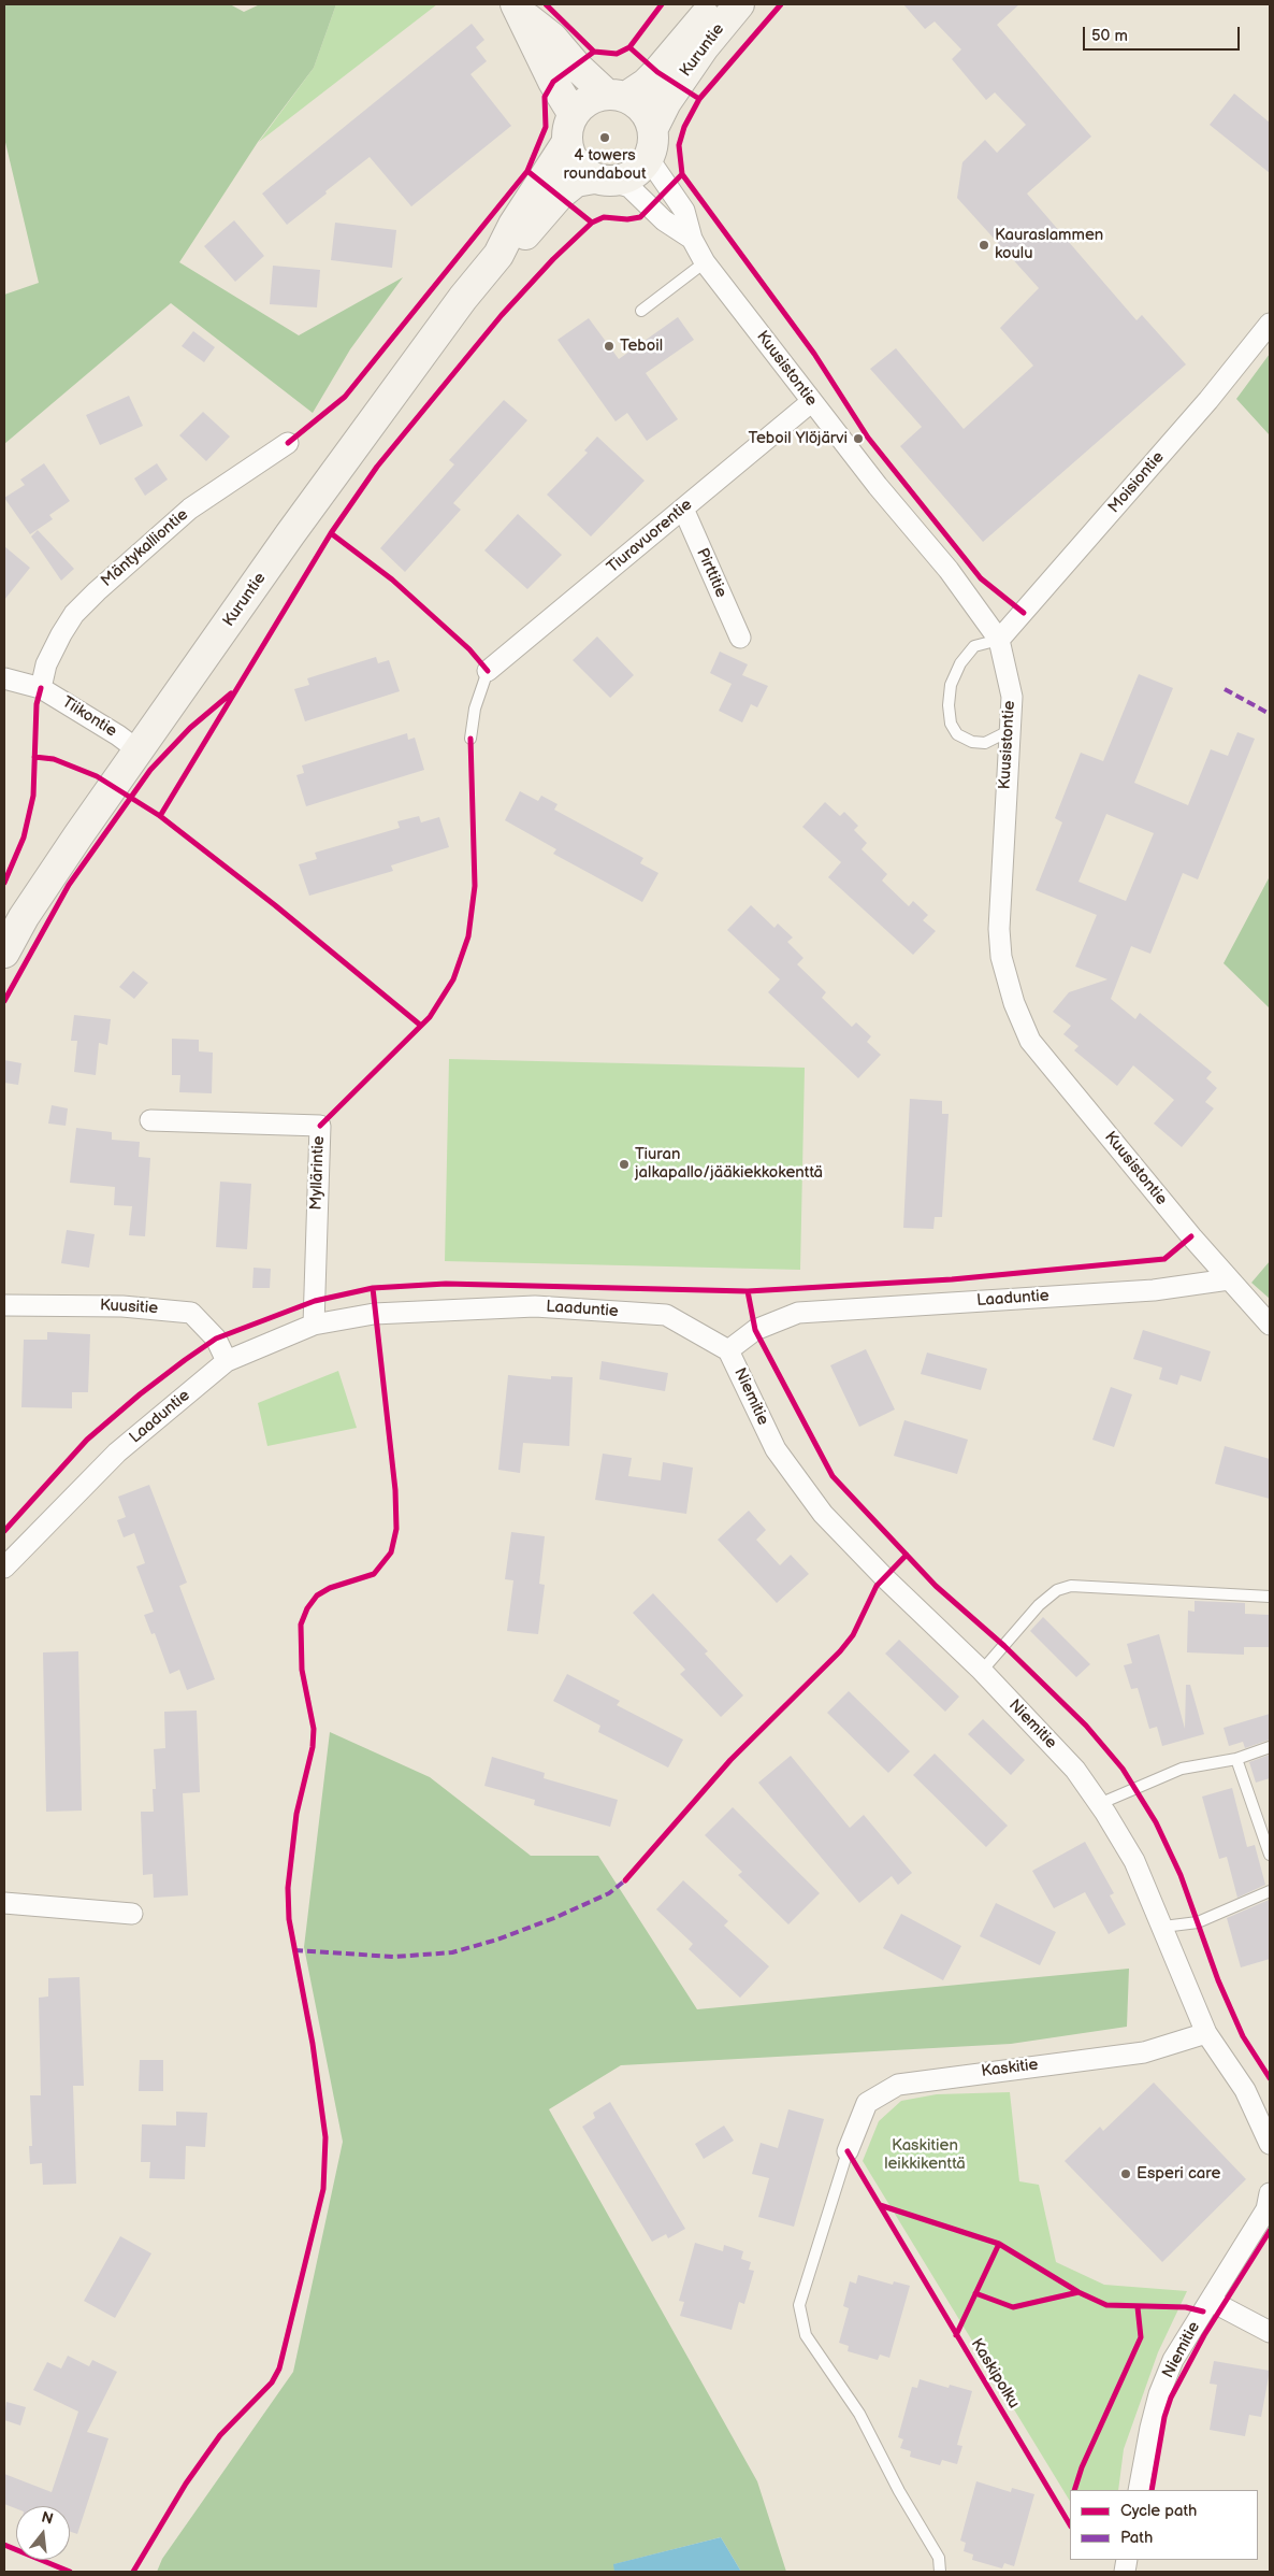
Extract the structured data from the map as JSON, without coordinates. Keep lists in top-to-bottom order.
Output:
{
  "streets": {
    "main road": ["Kuruntie"],
    "street": [
      "Kuusistontie",
      "Moisiontie",
      "Tiuravuorentie",
      "Mäntykalliontie",
      "Pirttitie",
      "Tiikontie",
      "Myllärintie",
      "Laaduntie",
      "Kuusitie",
      "Niemitie",
      "Kaskitie"
    ],
    "cycle path": ["Kaskipolku"]
  },
  "crossings": [
    ["Kuruntie", "Kuusistontie"],
    ["Kuruntie", "Tiikontie"],
    ["Kuusistontie", "Moisiontie"],
    ["Kuusistontie", "Tiuravuorentie"],
    ["Kuusistontie", "Laaduntie"],
    ["Tiuravuorentie", "Pirttitie"],
    ["Mäntykalliontie", "Tiikontie"],
    ["Myllärintie", "Laaduntie"],
    ["Laaduntie", "Kuusitie"],
    ["Laaduntie", "Niemitie"],
    ["Niemitie", "Kaskitie"]
  ],
  "parks": ["Kaskitien leikkikenttä"],
  "places": [
    "4 towers roundabout",
    "Kauraslammen koulu",
    "Teboil",
    "Teboil Ylöjärvi",
    "Tiuran jalkapallo/jääkiekkokenttä",
    "Esperi care"
  ],
  "legend": ["Cycle path", "Path"],
  "scale_bar": "50 m",
  "north": "top"
}
